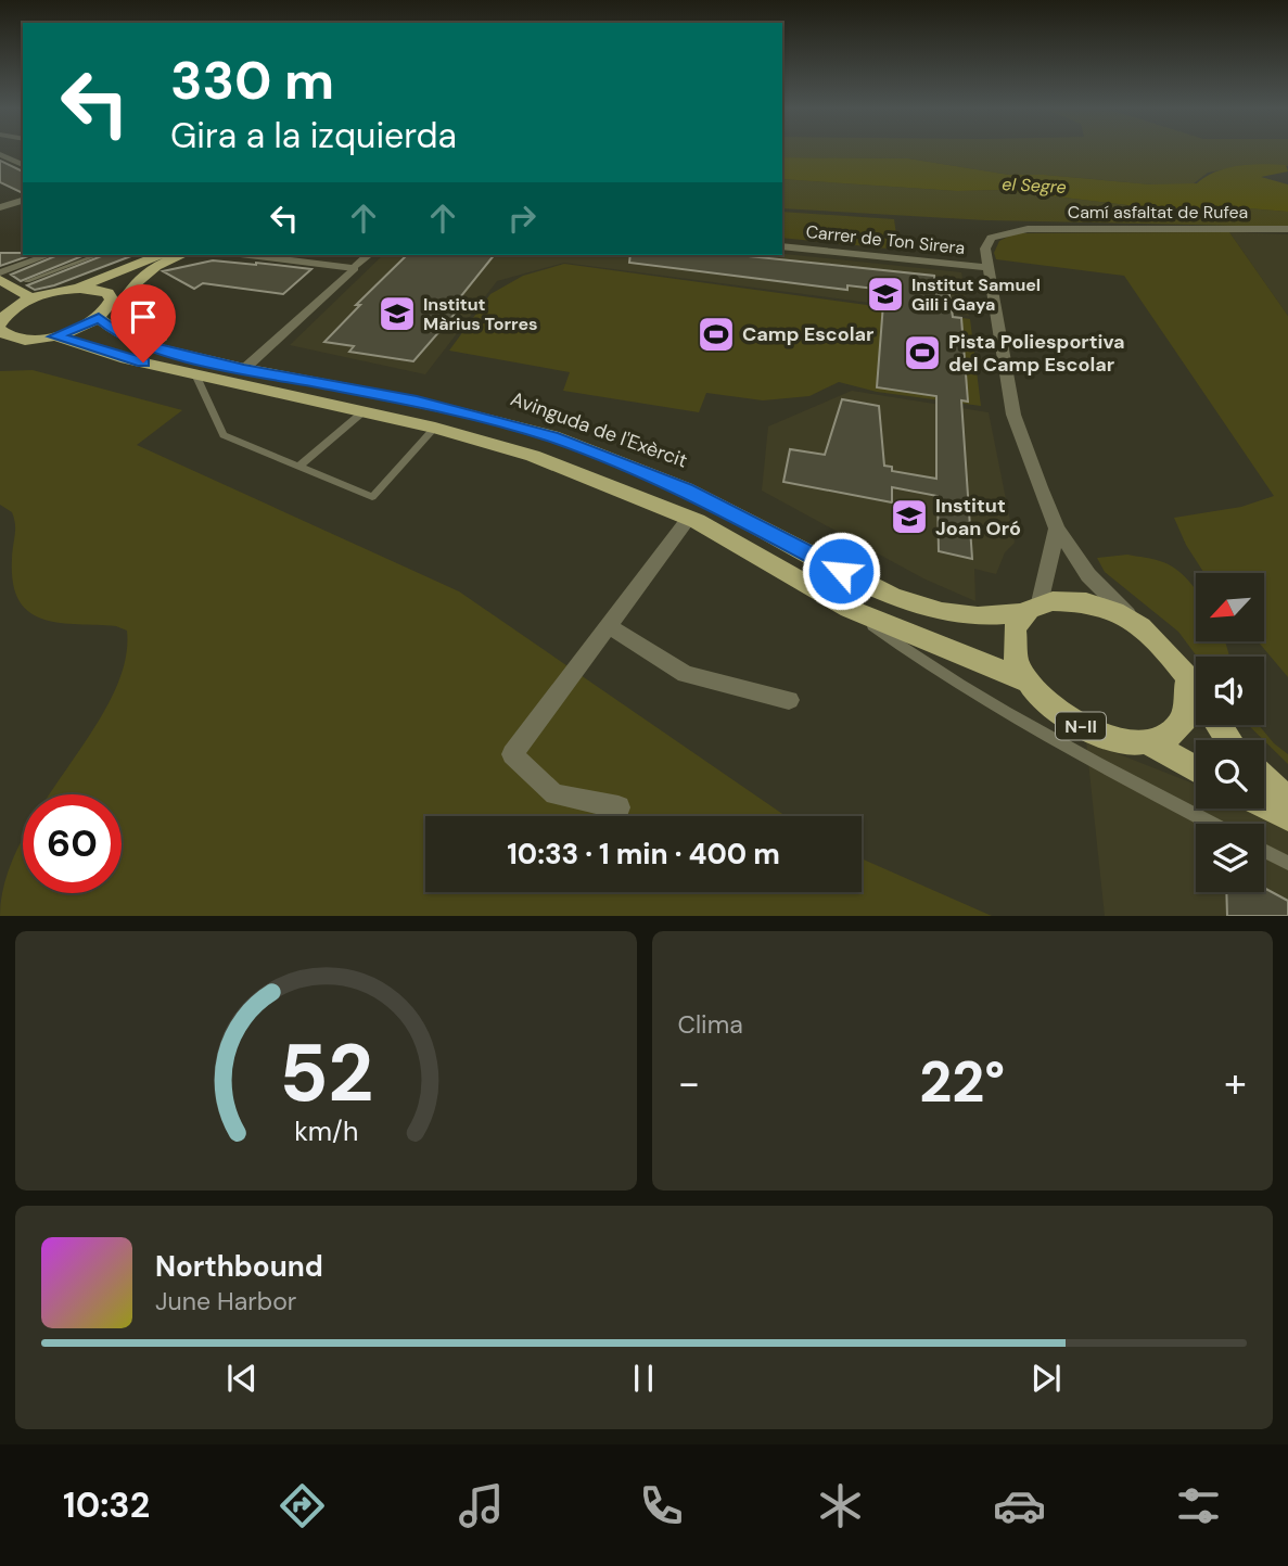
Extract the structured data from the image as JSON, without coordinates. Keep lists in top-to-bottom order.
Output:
{
  "streets": {
    "main road": ["Avinguda de l'Exèrcit", "N-II"],
    "street": ["Camí asfaltat de Rufea", "Carrer de Ton Sirera"]
  },
  "crossings": [
    ["Camí asfaltat de Rufea", "Carrer de Ton Sirera"],
    ["Avinguda de l'Exèrcit", "N-II"]
  ],
  "water": ["el Segre"],
  "places": {
    "school or university": ["Institut Samuel Gili i Gaya", "Institut Màrius Torres", "Institut Joan Oró"],
    "sports": ["Camp Escolar", "Pista Poliesportiva del Camp Escolar"]
  },
  "north": "bottom left",
  "page": {
    "turn": ["330 m", "Gira a la izquierda"],
    "limit": "60",
    "trip": "10:33 · 1 min · 400 m",
    "tile": "Clima",
    "heat": ["−", "22°", "+"],
    "song": ["Northbound", "June Harbor"],
    "tabs": "10:32",
    "gauge": ["52", "km/h"]
  }
}
